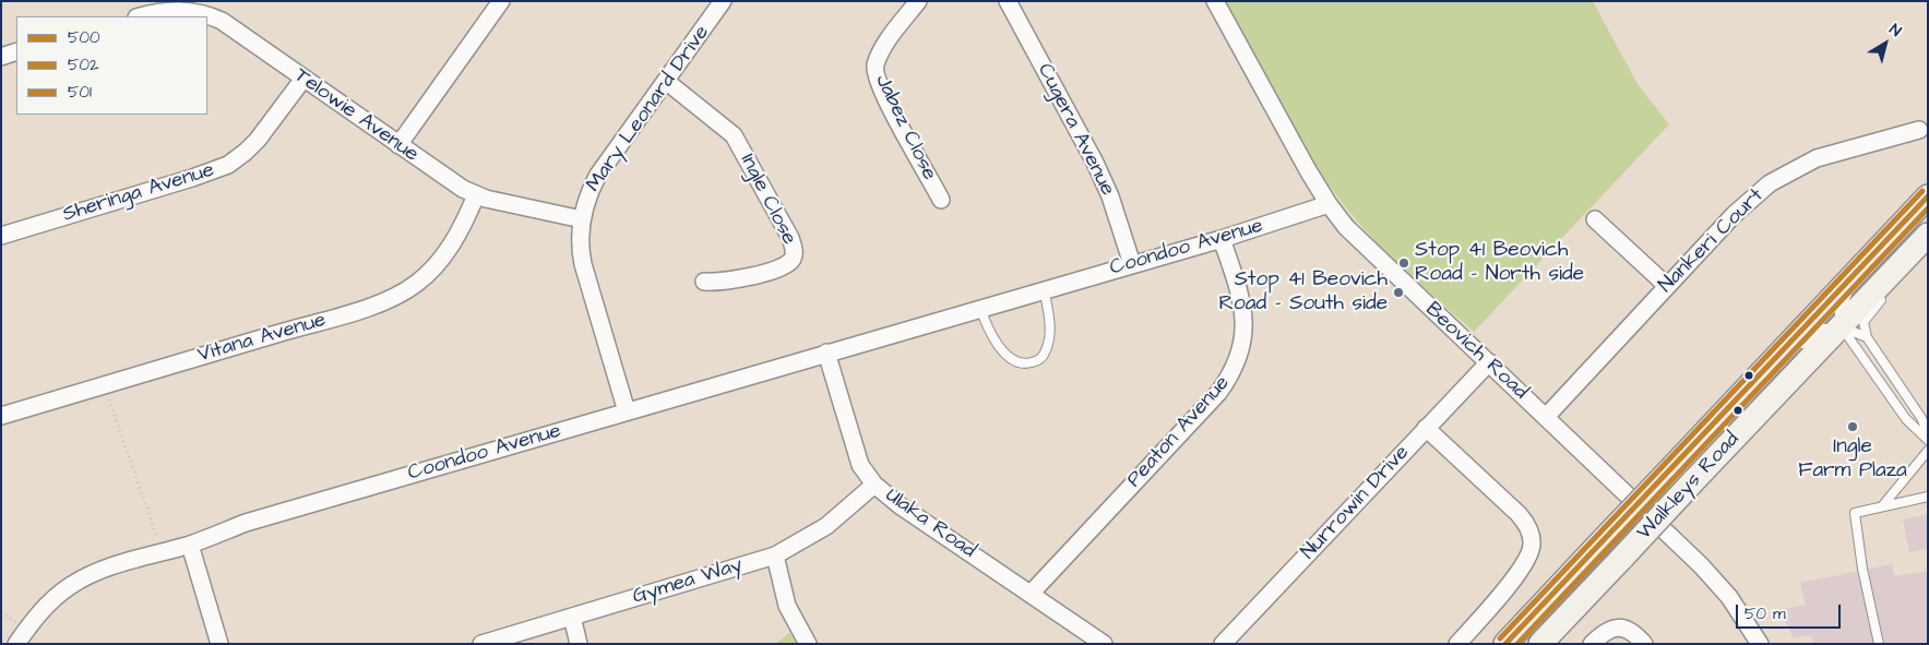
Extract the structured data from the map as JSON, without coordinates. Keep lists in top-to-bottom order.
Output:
{
  "streets": {
    "main road": ["Walkleys Road"],
    "street": [
      "Mary Leonard Drive",
      "Telowie Avenue",
      "Jabez Close",
      "Cugera Avenue",
      "Sheringa Avenue",
      "Ingle Close",
      "Nankeri Court",
      "Coondoo Avenue",
      "Vitana Avenue",
      "Beovich Road",
      "Peaton Avenue",
      "Nurrowin Drive",
      "Ulaka Road",
      "Gymea Way"
    ]
  },
  "crossings": [
    ["Mary Leonard Drive", "Telowie Avenue"],
    ["Mary Leonard Drive", "Ingle Close"],
    ["Mary Leonard Drive", "Coondoo Avenue"],
    ["Telowie Avenue", "Sheringa Avenue"],
    ["Telowie Avenue", "Vitana Avenue"],
    ["Cugera Avenue", "Coondoo Avenue"],
    ["Nankeri Court", "Beovich Road"],
    ["Coondoo Avenue", "Beovich Road"],
    ["Coondoo Avenue", "Peaton Avenue"],
    ["Coondoo Avenue", "Ulaka Road"],
    ["Beovich Road", "Nurrowin Drive"],
    ["Peaton Avenue", "Ulaka Road"],
    ["Ulaka Road", "Gymea Way"]
  ],
  "places": ["Stop 41 Beovich Road - North side", "Stop 41 Beovich Road - South side", "Ingle Farm Plaza"],
  "lines": ["transit line 501", "transit line 500", "transit line 502"],
  "legend": ["500", "502", "501"],
  "scale_bar": "50 m",
  "north": "top right"
}
